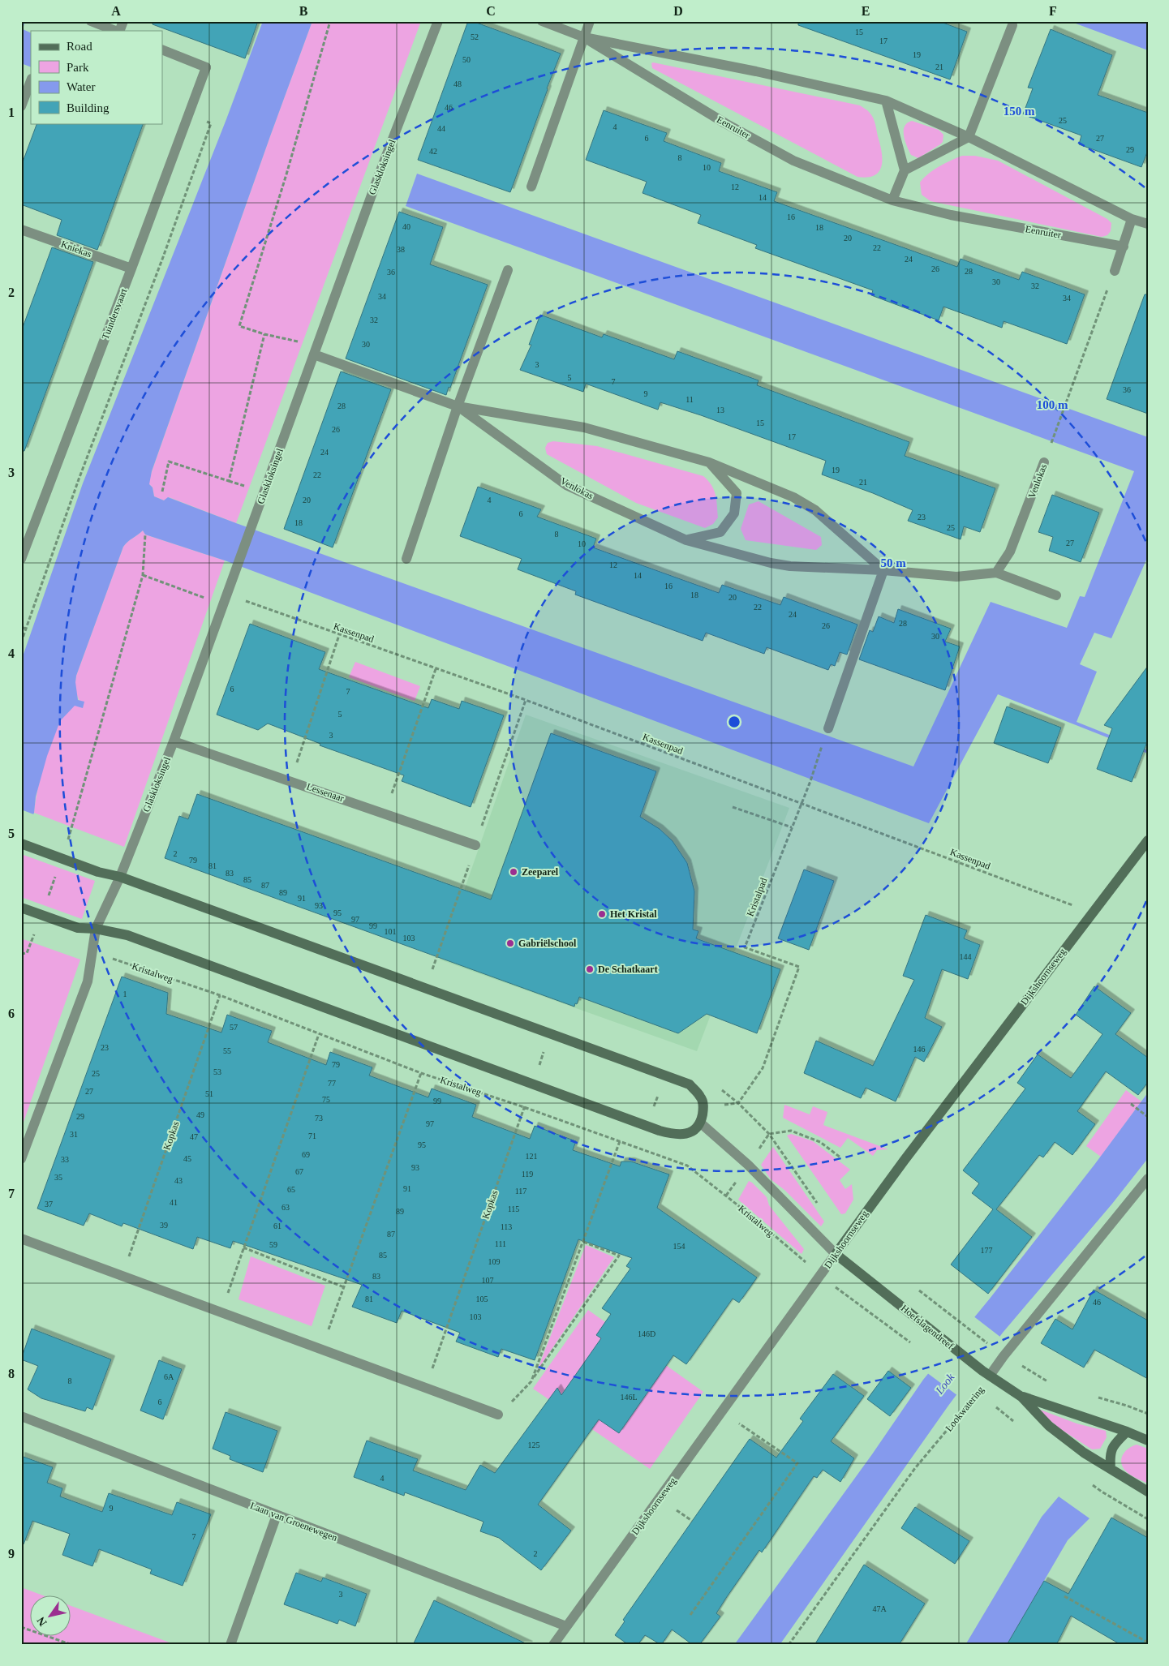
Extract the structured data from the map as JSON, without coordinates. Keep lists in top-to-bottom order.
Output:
{
  "streets": {
    "street": [
      "Eenruiter",
      "Glaskloksingel",
      "Kniekas",
      "Tuindersvaart",
      "Venlokas",
      "Lessenaar",
      "Dijkshoornseweg",
      "Hoefslagendreef",
      "Lookwatering",
      "Laan van Groenewegen"
    ],
    "path": [
      "Kassenpad",
      "Kristalpad",
      "Kristalweg",
      "Kopkas"
    ]
  },
  "crossings": [
    ["Glaskloksingel", "Venlokas"],
    ["Glaskloksingel", "Kassenpad"],
    ["Glaskloksingel", "Lessenaar"],
    ["Kniekas", "Tuindersvaart"],
    ["Kassenpad", "Kristalpad"],
    ["Kassenpad", "Dijkshoornseweg"],
    ["Kristalweg", "Dijkshoornseweg"],
    ["Kristalweg", "Kopkas"],
    ["Dijkshoornseweg", "Hoefslagendreef"],
    ["Dijkshoornseweg", "Laan van Groenewegen"],
    ["Hoefslagendreef", "Lookwatering"]
  ],
  "water": ["Look"],
  "places": [
    "Zeeparel",
    "Het Kristal",
    "Gabriëlschool",
    "De Schatkaart"
  ],
  "house_numbers": [
    "15",
    "52",
    "17",
    "19",
    "50",
    "21",
    "48",
    "46",
    "25",
    "4",
    "44",
    "6",
    "27",
    "29",
    "42",
    "8",
    "10",
    "12",
    "14",
    "16",
    "40",
    "18",
    "20",
    "22",
    "38",
    "24",
    "26",
    "28",
    "36",
    "30",
    "32",
    "34",
    "34",
    "32",
    "30",
    "3",
    "5",
    "7",
    "36",
    "9",
    "11",
    "28",
    "13",
    "15",
    "26",
    "17",
    "24",
    "19",
    "22",
    "21",
    "20",
    "4",
    "6",
    "23",
    "18",
    "25",
    "8",
    "27",
    "10",
    "12",
    "14",
    "16",
    "18",
    "20",
    "22",
    "24",
    "28",
    "26",
    "30",
    "6",
    "7",
    "5",
    "3",
    "2",
    "79",
    "81",
    "83",
    "85",
    "87",
    "89",
    "91",
    "93",
    "95",
    "97",
    "99",
    "101",
    "103",
    "144",
    "1",
    "57",
    "23",
    "146",
    "55",
    "79",
    "53",
    "25",
    "77",
    "27",
    "51",
    "75",
    "99",
    "49",
    "29",
    "73",
    "97",
    "31",
    "71",
    "47",
    "95",
    "69",
    "121",
    "45",
    "33",
    "93",
    "67",
    "119",
    "35",
    "43",
    "91",
    "65",
    "117",
    "41",
    "37",
    "63",
    "115",
    "89",
    "39",
    "61",
    "113",
    "87",
    "111",
    "59",
    "154",
    "177",
    "85",
    "109",
    "83",
    "107",
    "81",
    "105",
    "46",
    "103",
    "146D",
    "6A",
    "8",
    "146L",
    "6",
    "125",
    "4",
    "9",
    "7",
    "2",
    "3",
    "47A"
  ],
  "legend": [
    "Road",
    "Park",
    "Water",
    "Building"
  ],
  "north": "bottom left",
  "grid": {
    "columns": [
      "A",
      "B",
      "C",
      "D",
      "E",
      "F"
    ],
    "rows": [
      "1",
      "2",
      "3",
      "4",
      "5",
      "6",
      "7",
      "8",
      "9"
    ]
  },
  "rings": ["150 m", "100 m", "50 m"]
}
